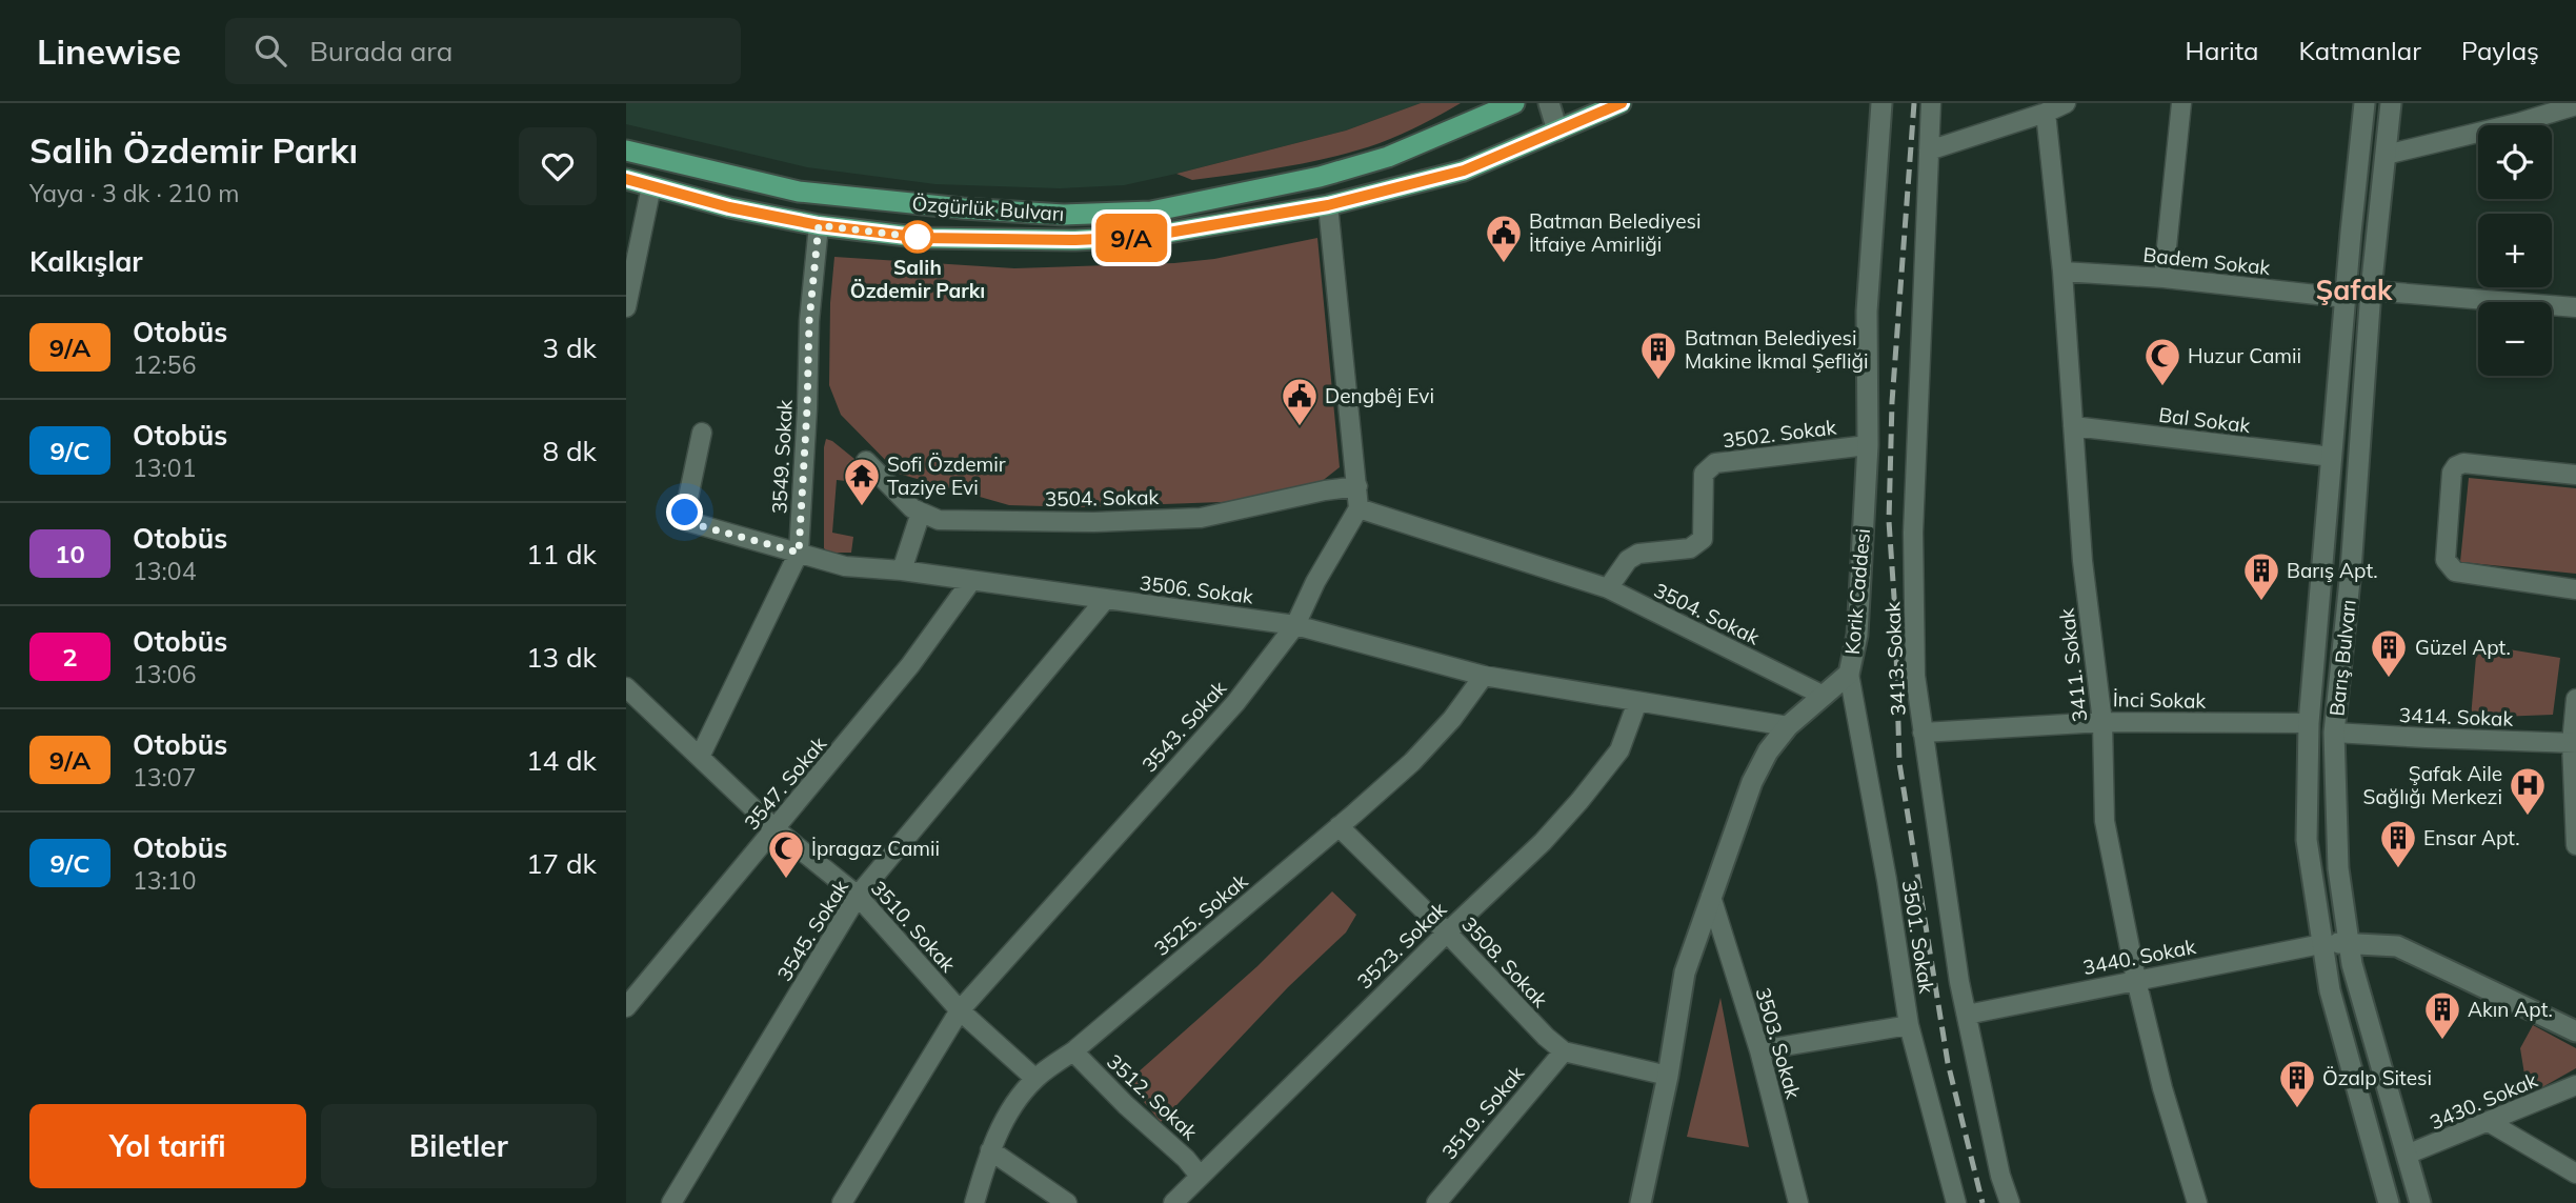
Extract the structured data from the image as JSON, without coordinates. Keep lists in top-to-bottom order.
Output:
{
  "streets": {
    "main road": ["Özgürlük Bulvarı", "Korik Caddesi", "Barış Bulvarı"],
    "street": [
      "Badem Sokak",
      "Bal Sokak",
      "3502. Sokak",
      "3549. Sokak",
      "3504. Sokak",
      "3506. Sokak",
      "3413. Sokak",
      "3411. Sokak",
      "İnci Sokak",
      "3414. Sokak",
      "3543. Sokak",
      "3547. Sokak",
      "3525. Sokak",
      "3510. Sokak",
      "3545. Sokak",
      "3501. Sokak",
      "3523. Sokak",
      "3440. Sokak",
      "3508. Sokak",
      "3503. Sokak",
      "3512. Sokak",
      "3430. Sokak",
      "3519. Sokak"
    ]
  },
  "crossings": [
    ["Özgürlük Bulvarı", "3549. Sokak"],
    ["Badem Sokak", "Barış Bulvarı"],
    ["Badem Sokak", "3411. Sokak"],
    ["Bal Sokak", "Barış Bulvarı"],
    ["Bal Sokak", "3411. Sokak"],
    ["3502. Sokak", "3504. Sokak"],
    ["3502. Sokak", "Korik Caddesi"],
    ["3549. Sokak", "3506. Sokak"],
    ["3549. Sokak", "3510. Sokak"],
    ["3504. Sokak", "Korik Caddesi"],
    ["3504. Sokak", "3543. Sokak"],
    ["3506. Sokak", "Korik Caddesi"],
    ["3506. Sokak", "3543. Sokak"],
    ["3506. Sokak", "3547. Sokak"],
    ["3506. Sokak", "3525. Sokak"],
    ["3506. Sokak", "3545. Sokak"],
    ["3506. Sokak", "3523. Sokak"],
    ["Korik Caddesi", "3501. Sokak"],
    ["Korik Caddesi", "3508. Sokak"],
    ["Korik Caddesi", "3503. Sokak"],
    ["Barış Bulvarı", "İnci Sokak"],
    ["Barış Bulvarı", "3414. Sokak"],
    ["Barış Bulvarı", "3440. Sokak"],
    ["Barış Bulvarı", "3430. Sokak"],
    ["3413. Sokak", "İnci Sokak"],
    ["3413. Sokak", "3440. Sokak"],
    ["3411. Sokak", "İnci Sokak"],
    ["3411. Sokak", "3440. Sokak"],
    ["3543. Sokak", "3510. Sokak"],
    ["3547. Sokak", "3510. Sokak"],
    ["3525. Sokak", "3510. Sokak"],
    ["3525. Sokak", "3508. Sokak"],
    ["3525. Sokak", "3512. Sokak"],
    ["3510. Sokak", "3545. Sokak"],
    ["3523. Sokak", "3508. Sokak"],
    ["3523. Sokak", "3512. Sokak"],
    ["3508. Sokak", "3519. Sokak"]
  ],
  "districts": ["Şafak"],
  "places": {
    "other": ["Salih Özdemir Parkı"],
    "public building": ["Batman Belediyesi İtfaiye Amirliği", "Dengbêj Evi"],
    "building": [
      "Batman Belediyesi Makine İkmal Şefliği",
      "Barış Apt.",
      "Güzel Apt.",
      "Ensar Apt.",
      "Akın Apt.",
      "Özalp Sitesi"
    ],
    "mosque": ["Huzur Camii", "İpragaz Camii"],
    "temple": ["Sofi Özdemir Taziye Evi"],
    "hospital": ["Şafak Aile Sağlığı Merkezi"]
  },
  "lines": ["bus line 9/A"],
  "page": {
    "header": "Linewise",
    "search": "Burada ara",
    "nav": ["Harita", "Katmanlar", "Paylaş"],
    "heading": [
      ["Salih Özdemir Parkı", "Yaya · 3 dk · 210 m"],
      "Kalkışlar"
    ],
    "on_map": "9/A",
    "map_buttons": ["+", "−"],
    "list": [
      {
        "mark": "9/A",
        "name": "Otobüs",
        "note": "12:56",
        "value": "3 dk"
      },
      {
        "mark": "9/C",
        "name": "Otobüs",
        "note": "13:01",
        "value": "8 dk"
      },
      {
        "mark": "10",
        "name": "Otobüs",
        "note": "13:04",
        "value": "11 dk"
      },
      {
        "mark": "2",
        "name": "Otobüs",
        "note": "13:06",
        "value": "13 dk"
      },
      {
        "mark": "9/A",
        "name": "Otobüs",
        "note": "13:07",
        "value": "14 dk"
      },
      {
        "mark": "9/C",
        "name": "Otobüs",
        "note": "13:10",
        "value": "17 dk"
      }
    ],
    "buttons": ["Yol tarifi", "Biletler"]
  }
}
